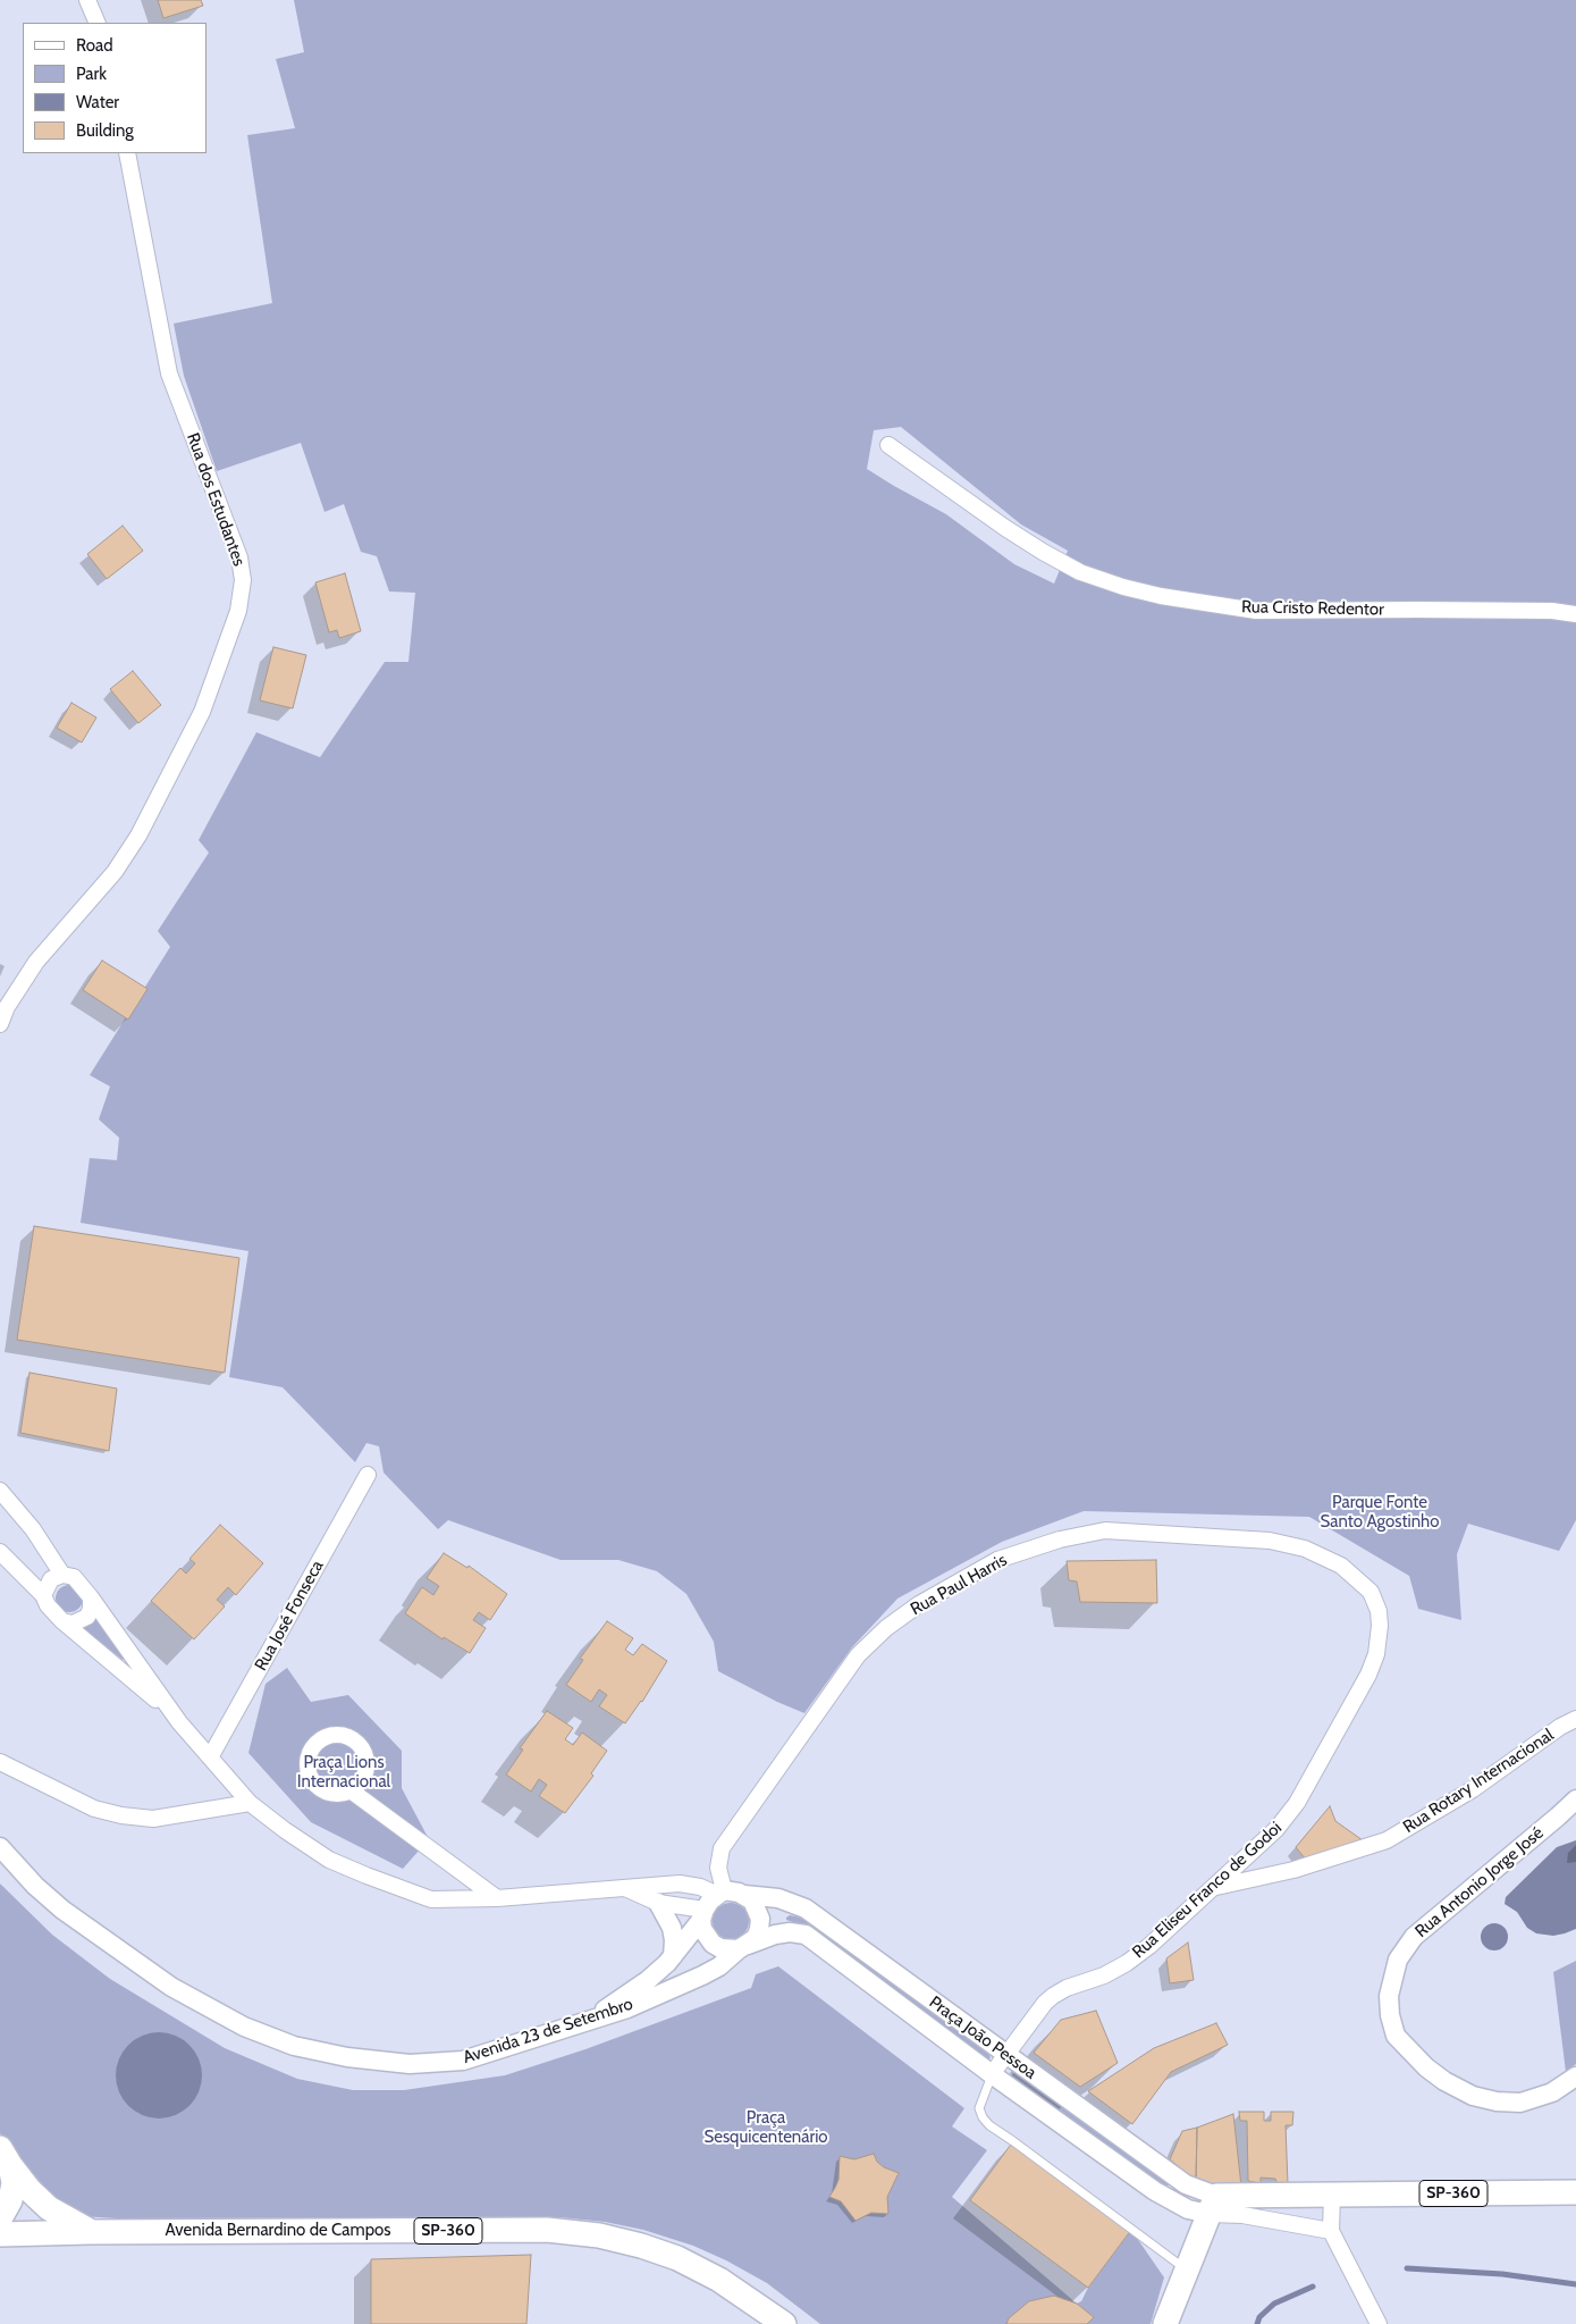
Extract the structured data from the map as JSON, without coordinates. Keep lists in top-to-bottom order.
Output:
{
  "streets": {
    "main road": ["SP-360", "Avenida Bernardino de Campos"],
    "street": [
      "Rua dos Estudantes",
      "Rua Cristo Redentor",
      "Rua Paul Harris",
      "Rua José Fonseca",
      "Rua Rotary Internacional",
      "Rua Antonio Jorge José",
      "Rua Eliseu Franco de Godoi",
      "Avenida 23 de Setembro",
      "Praça João Pessoa"
    ]
  },
  "crossings": [
    ["Rua Paul Harris", "Rua Eliseu Franco de Godoi"],
    ["Rua Paul Harris", "Avenida 23 de Setembro"],
    ["Rua Paul Harris", "Praça João Pessoa"],
    ["Rua Rotary Internacional", "Rua Eliseu Franco de Godoi"],
    ["Rua Eliseu Franco de Godoi", "Praça João Pessoa"],
    ["Avenida 23 de Setembro", "Praça João Pessoa"],
    ["Praça João Pessoa", "SP-360"],
    ["SP-360", "Avenida Bernardino de Campos"]
  ],
  "parks": ["Parque Fonte Santo Agostinho", "Praça Lions Internacional", "Praça Sesquicentenário"],
  "legend": [
    "Road",
    "Park",
    "Water",
    "Building"
  ]
}
